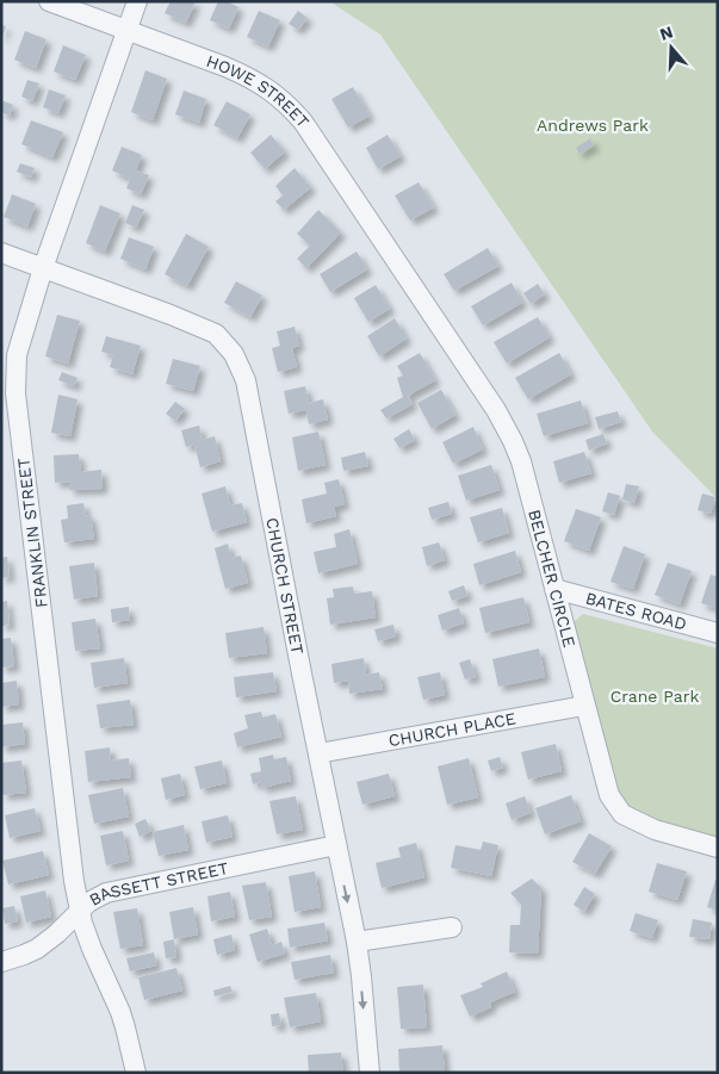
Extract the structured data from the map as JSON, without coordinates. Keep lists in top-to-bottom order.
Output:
{
  "streets": {
    "street": [
      "HOWE STREET",
      "FRANKLIN STREET",
      "BELCHER CIRCLE",
      "CHURCH STREET",
      "BATES ROAD",
      "CHURCH PLACE",
      "BASSETT STREET"
    ]
  },
  "crossings": [
    ["HOWE STREET", "FRANKLIN STREET"],
    ["HOWE STREET", "BELCHER CIRCLE"],
    ["FRANKLIN STREET", "CHURCH STREET"],
    ["FRANKLIN STREET", "BASSETT STREET"],
    ["BELCHER CIRCLE", "BATES ROAD"],
    ["BELCHER CIRCLE", "CHURCH PLACE"],
    ["CHURCH STREET", "CHURCH PLACE"],
    ["CHURCH STREET", "BASSETT STREET"]
  ],
  "parks": ["Andrews Park", "Crane Park"],
  "north": "top"
}
